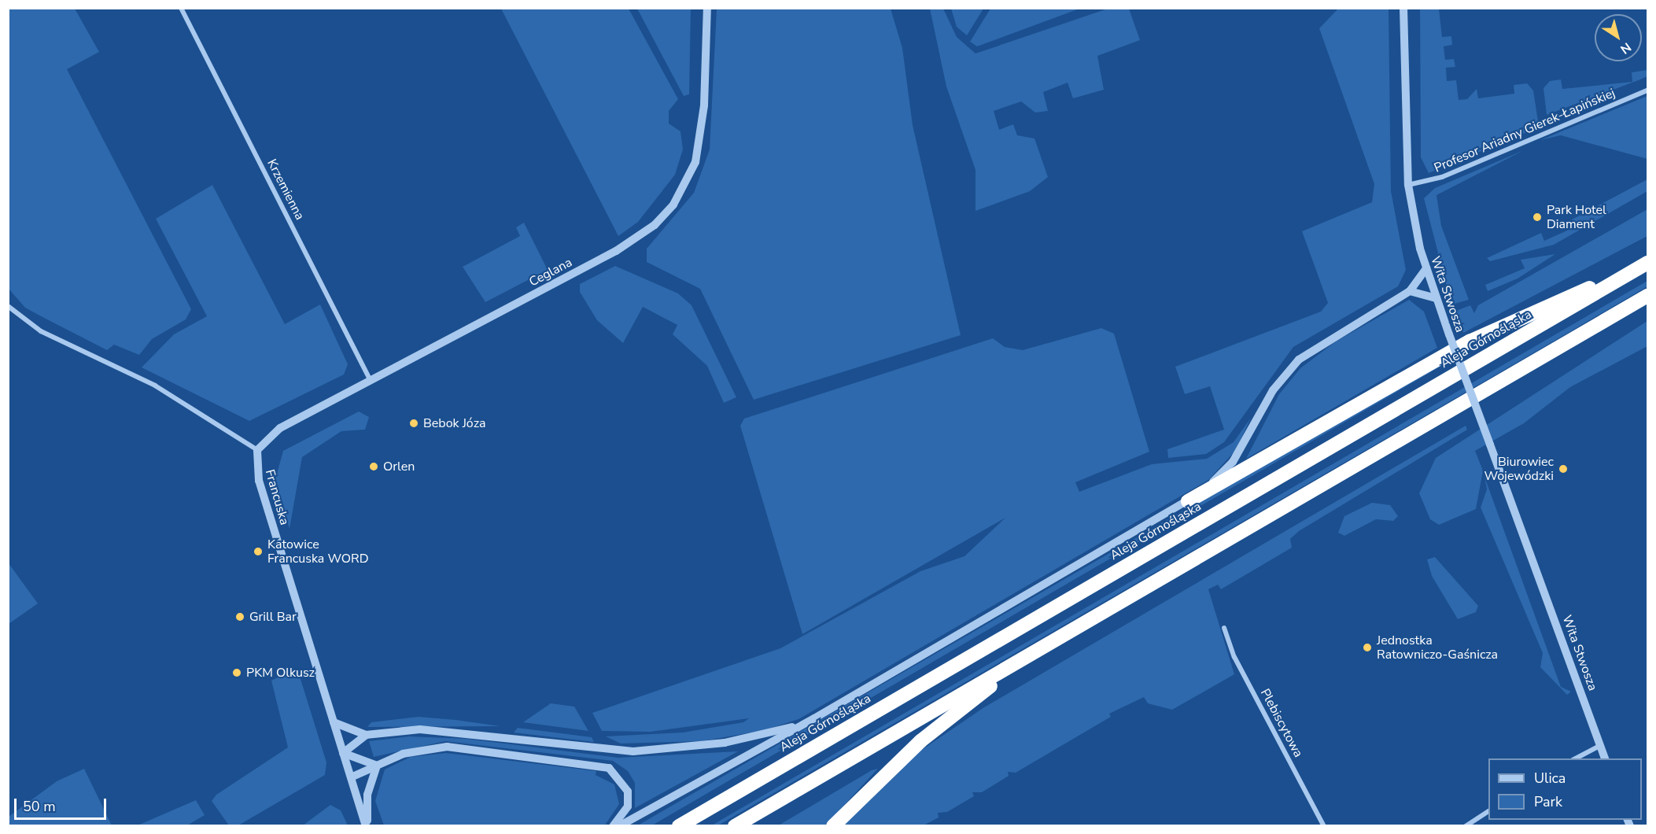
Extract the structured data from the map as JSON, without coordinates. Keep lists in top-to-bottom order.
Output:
{
  "streets": {
    "highway": ["Aleja Górnośląska"],
    "street": [
      "Profesor Ariadny Gierek-Łapińskiej",
      "Krzemienna",
      "Ceglana",
      "Wita Stwosza",
      "Francuska",
      "Plebiscytowa"
    ]
  },
  "crossings": [
    ["Profesor Ariadny Gierek-Łapińskiej", "Wita Stwosza"],
    ["Krzemienna", "Ceglana"],
    ["Ceglana", "Francuska"]
  ],
  "places": [
    "Park Hotel Diament",
    "Bebok Józa",
    "Orlen",
    "Biurowiec Wojewódzki",
    "Katowice Francuska WORD",
    "Grill Bar",
    "Jednostka Ratowniczo-Gaśnicza",
    "PKM Olkusz"
  ],
  "legend": ["Ulica", "Park"],
  "scale_bar": "50 m",
  "north": "bottom right"
}
